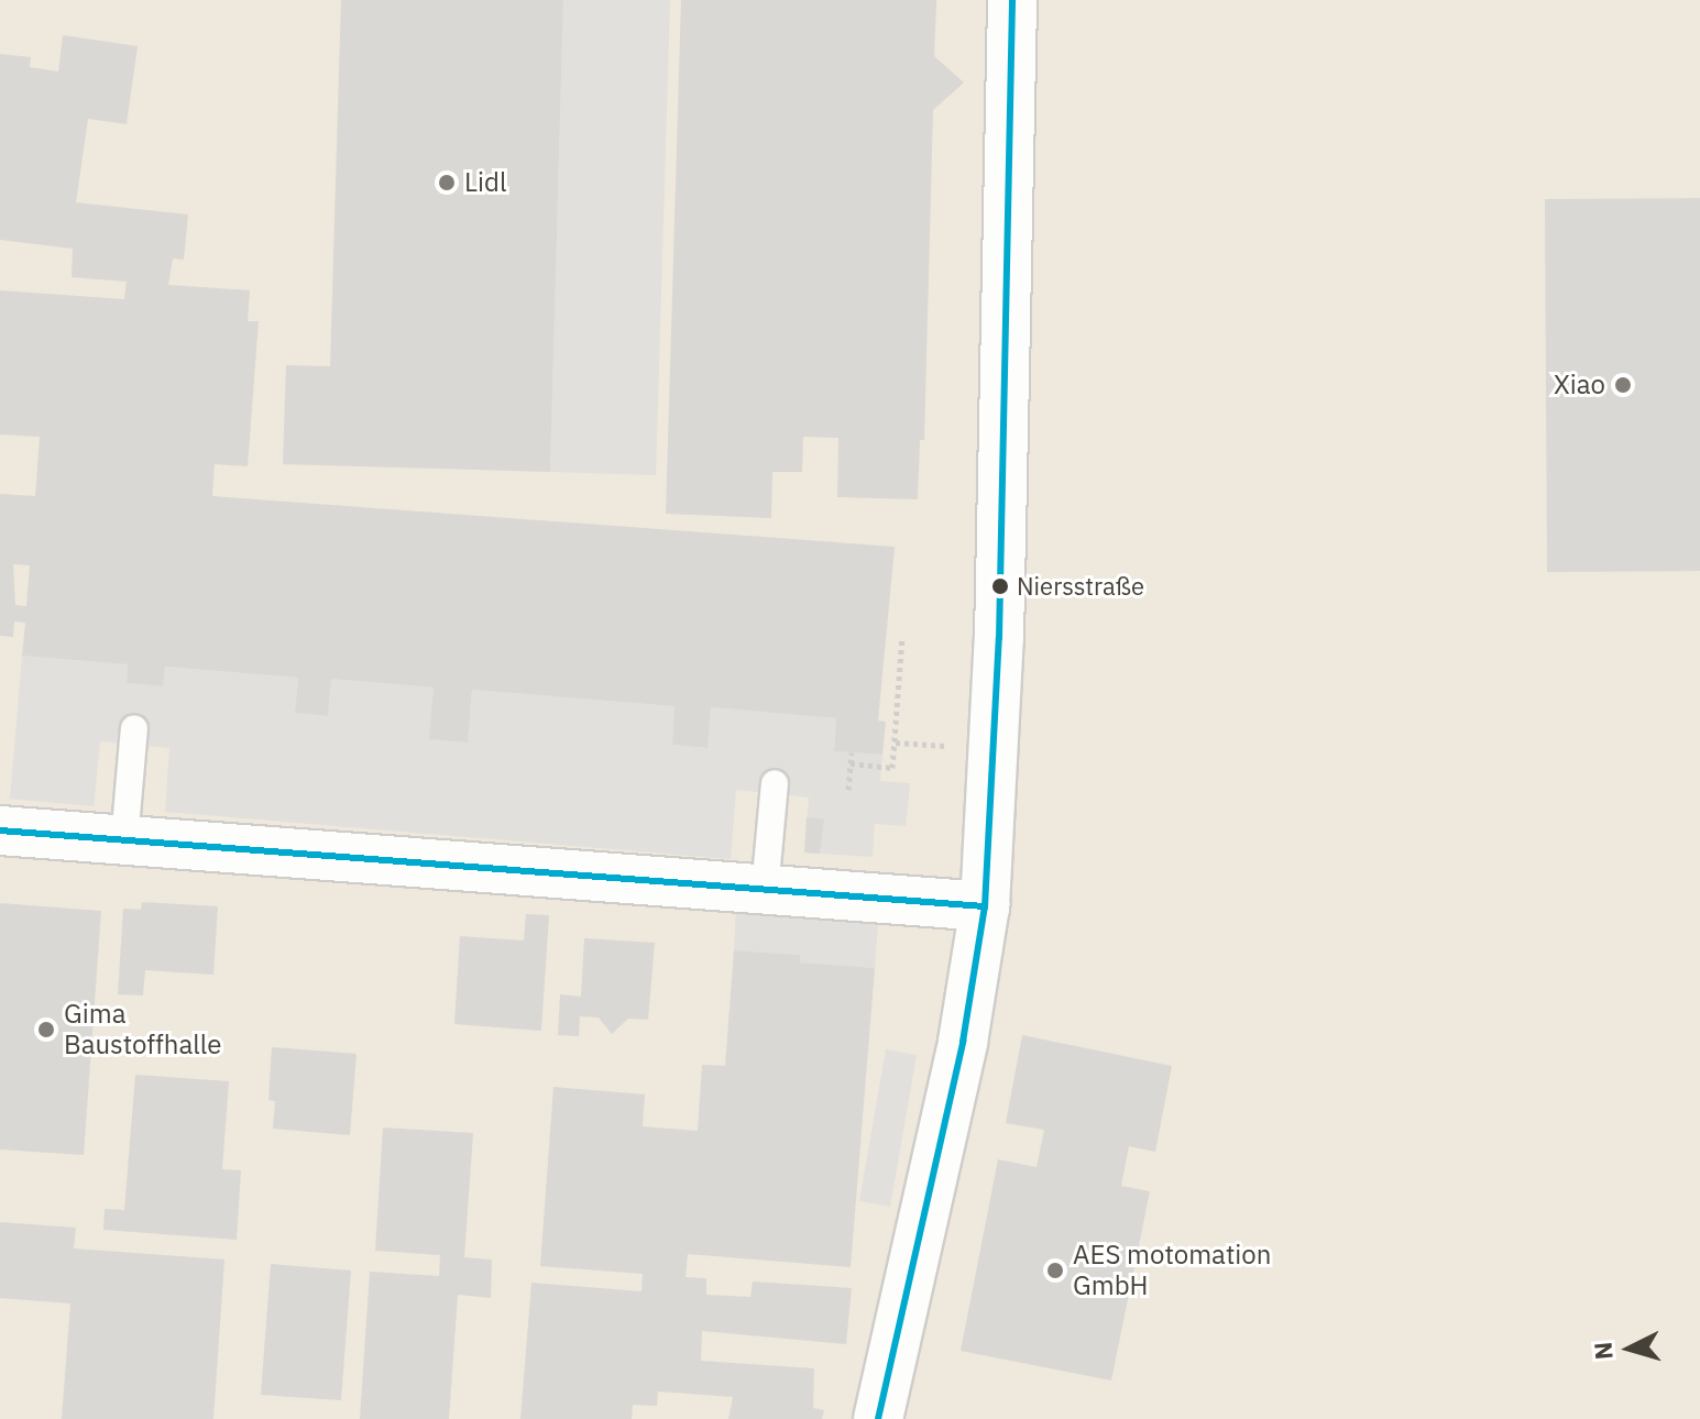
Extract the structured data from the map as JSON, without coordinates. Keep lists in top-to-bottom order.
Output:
{
  "places": [
    "Lidl",
    "Xiao",
    "Niersstraße",
    "Gima Baustoffhalle",
    "AES motomation GmbH"
  ],
  "north": "left"
}
